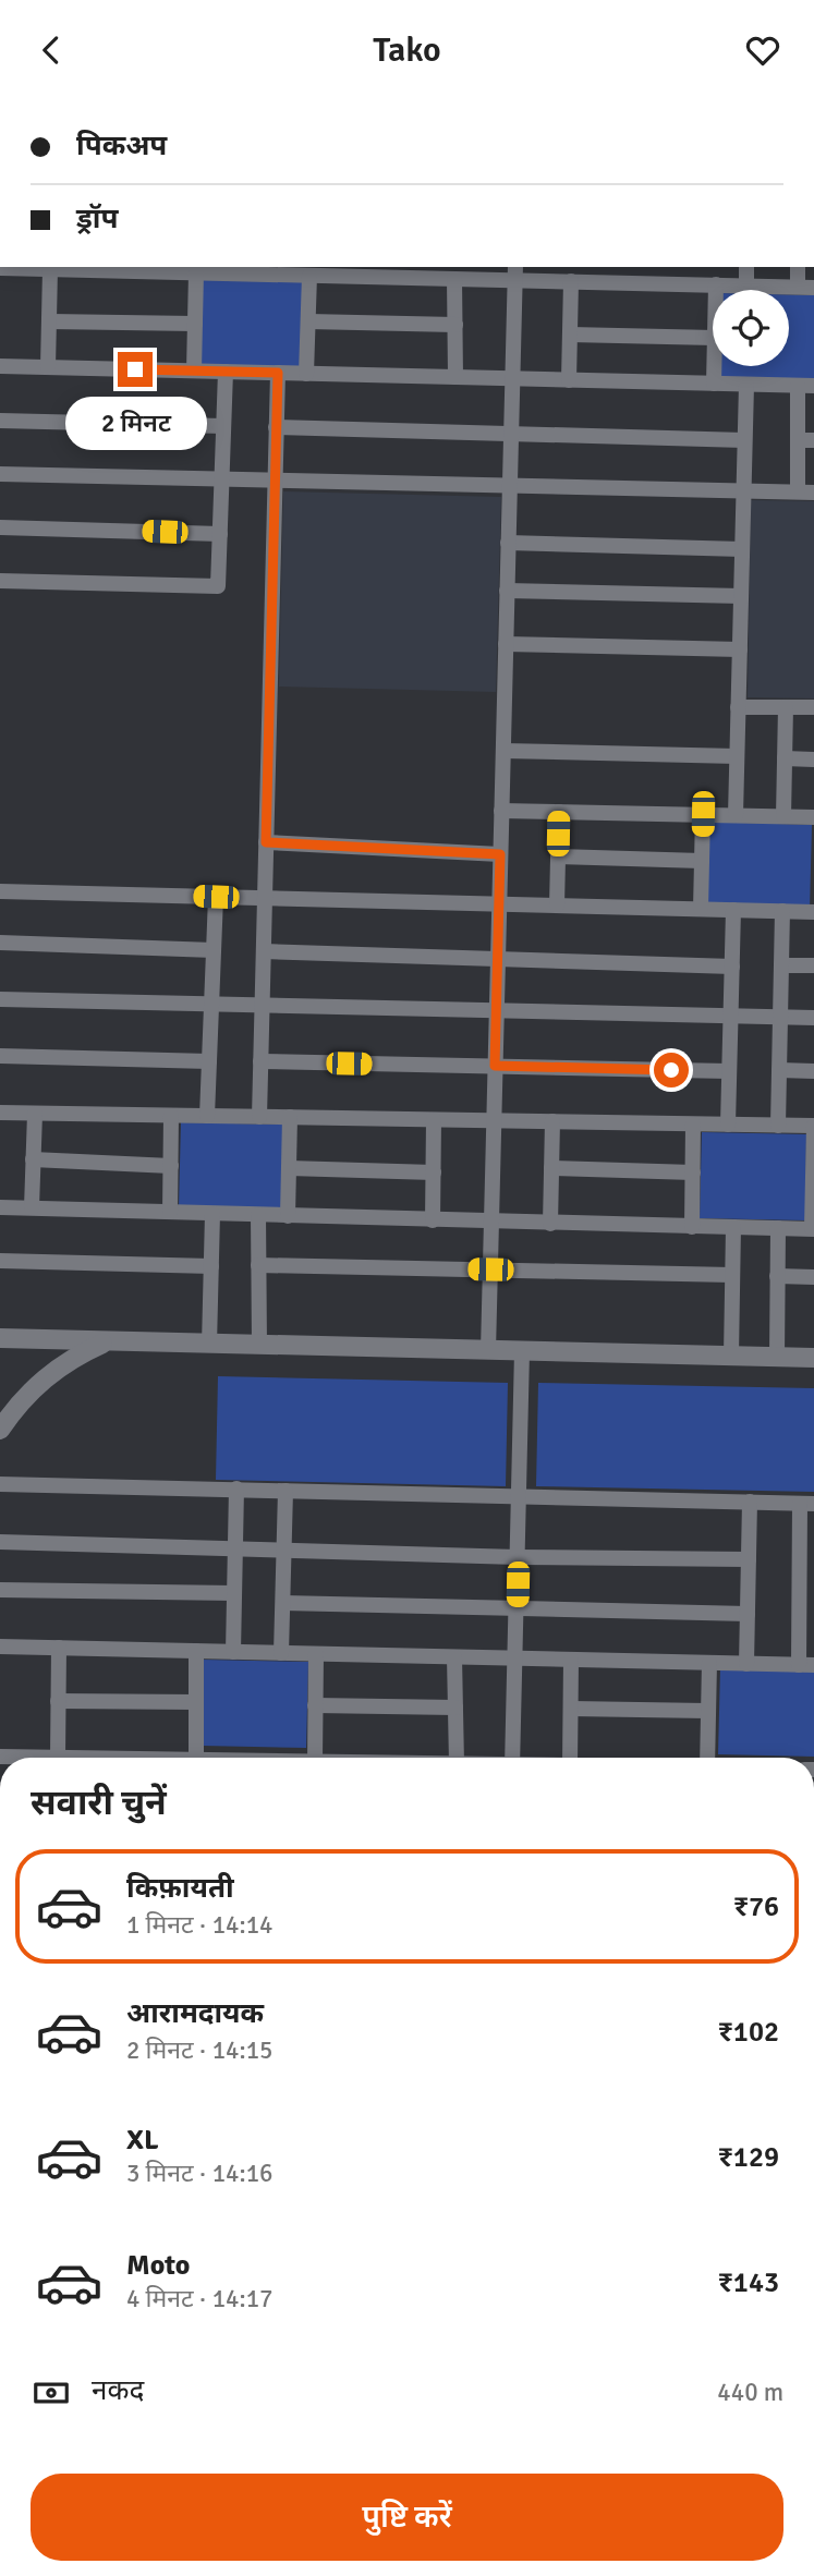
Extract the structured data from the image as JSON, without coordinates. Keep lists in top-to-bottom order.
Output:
{
  "page": {
    "header": "Tako",
    "banner": ["पिकअप", "ड्रॉप"],
    "bubble": "2 मिनट",
    "heading": "सवारी चुनें",
    "list": [
      {
        "name": "किफ़ायती",
        "note": "1 मिनट · 14:14",
        "value": "₹76"
      },
      {
        "name": "आरामदायक",
        "note": "2 मिनट · 14:15",
        "value": "₹102"
      },
      {
        "name": "XL",
        "note": "3 मिनट · 14:16",
        "value": "₹129"
      },
      {
        "name": "Moto",
        "note": "4 मिनट · 14:17",
        "value": "₹143"
      }
    ],
    "pay": ["नकद", "440 m"],
    "buttons": "पुष्टि करें"
  }
}
